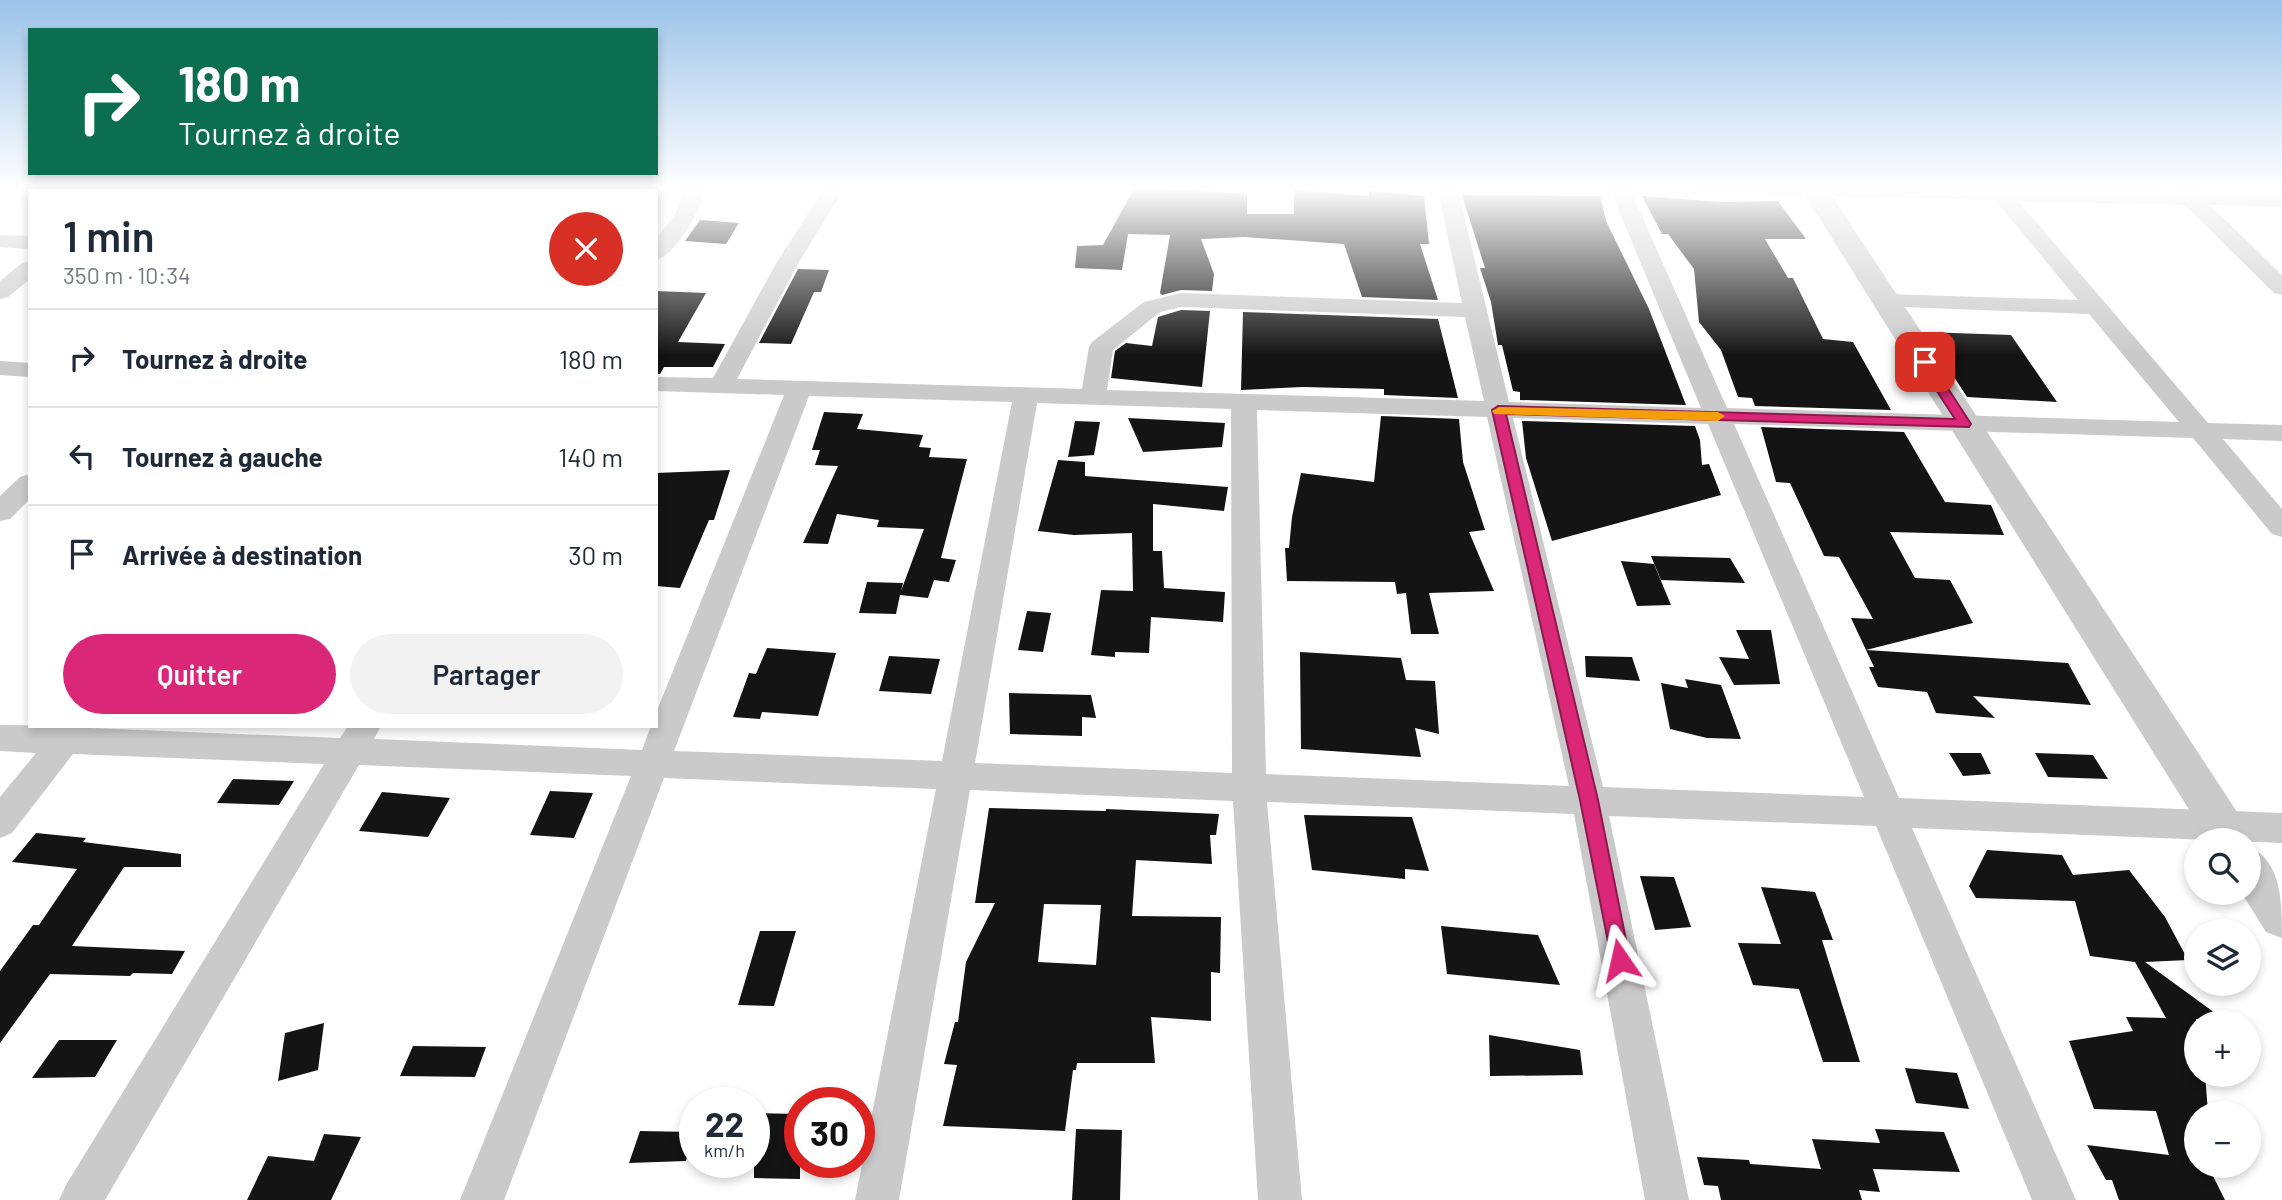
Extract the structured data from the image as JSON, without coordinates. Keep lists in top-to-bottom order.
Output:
{
  "page": {
    "turn": ["180 m", "Tournez à droite"],
    "heading": ["1 min", "350 m · 10:34"],
    "list": [
      {
        "name": "Tournez à droite",
        "value": "180 m"
      },
      {
        "name": "Tournez à gauche",
        "value": "140 m"
      },
      {
        "name": "Arrivée à destination",
        "value": "30 m"
      }
    ],
    "buttons": ["Quitter", "Partager"],
    "map_buttons": ["+", "−"],
    "speed": "22 km/h",
    "limit": "30"
  }
}
